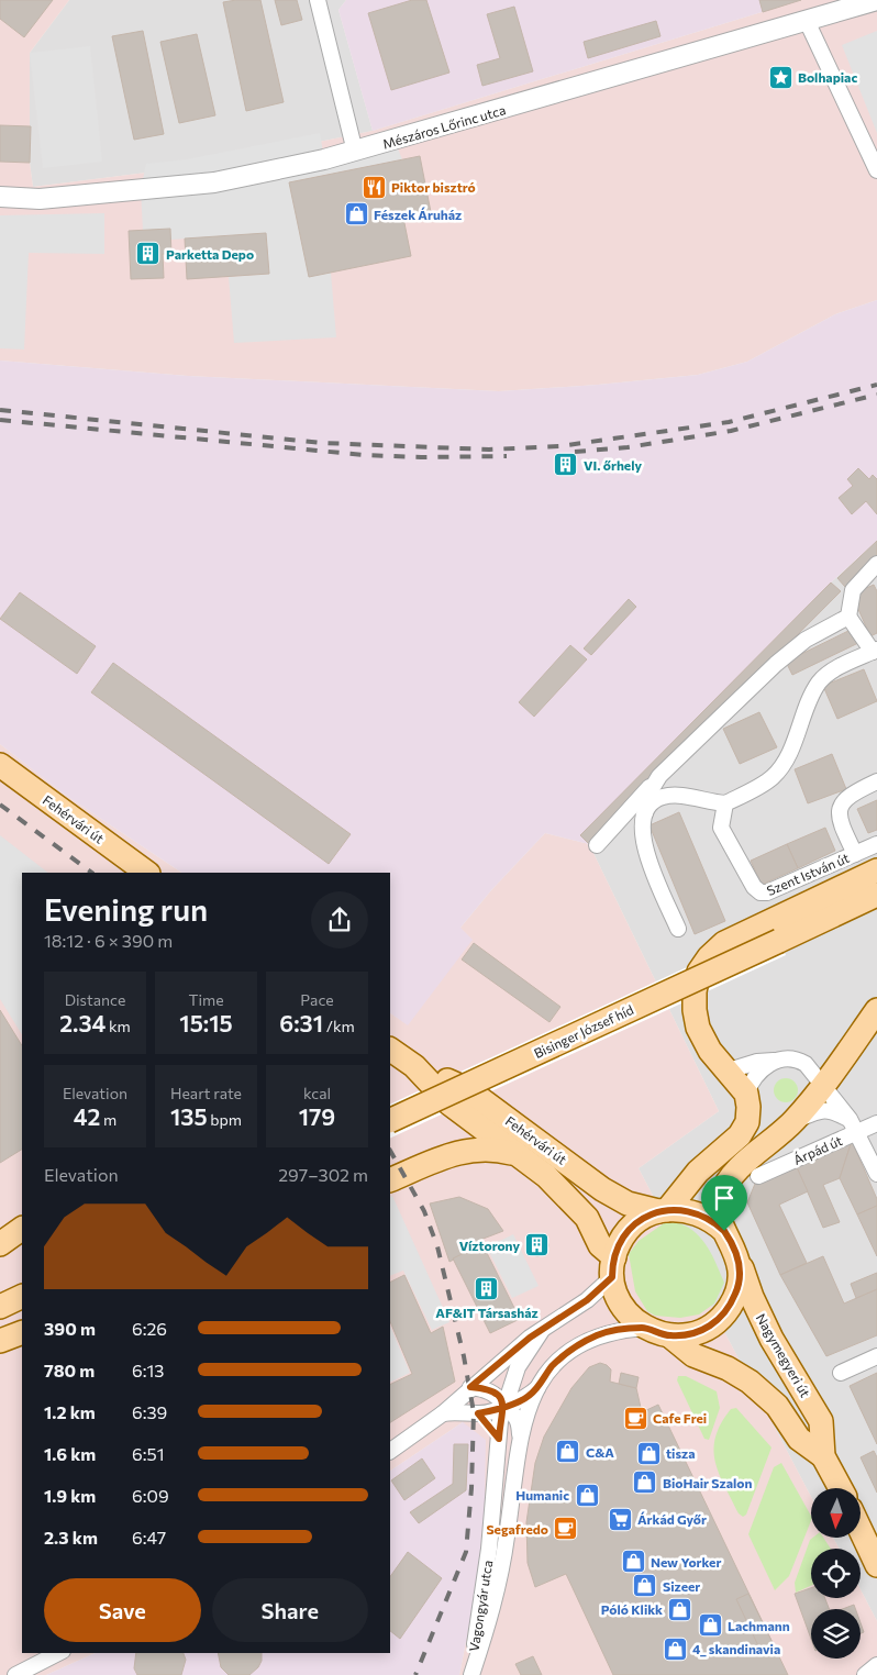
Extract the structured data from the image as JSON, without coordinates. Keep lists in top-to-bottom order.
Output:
{
  "streets": {
    "main road": ["Fehérvári út", "Bisinger József híd", "Nagymegyeri út"],
    "street": [
      "Mészáros Lőrinc utca",
      "Szent István út",
      "Árpád út",
      "Vagongyár utca"
    ]
  },
  "crossings": [
    ["Fehérvári út", "Nagymegyeri út"]
  ],
  "places": {
    "place": ["Bolhapiac"],
    "restaurant": ["Piktor bisztró"],
    "shop": [
      "Fészek Áruház",
      "C&A",
      "tisza",
      "BioHair Szalon",
      "Humanic",
      "New Yorker",
      "Sizeer",
      "Póló Klikk",
      "Lachmann",
      "4_ skandinavia"
    ],
    "building": [
      "Parketta Depo",
      "VI. őrhely",
      "Víztorony",
      "AF&IT Társasház"
    ],
    "cafe": ["Cafe Frei", "Segafredo"],
    "supermarket": ["Árkád Győr"]
  },
  "north": "bottom",
  "page": {
    "heading": ["Evening run", "18:12 · 6 × 390 m"],
    "stats": [
      ["Distance", "2.34 km"],
      ["Time", "15:15"],
      ["Pace", "6:31 /km"],
      ["Elevation", "42 m"],
      ["Heart rate", "135 bpm"],
      ["kcal", "179"]
    ],
    "chart": ["Elevation", "297–302 m"],
    "list": [
      {
        "name": "390 m",
        "note": "6:26"
      },
      {
        "name": "780 m",
        "note": "6:13"
      },
      {
        "name": "1.2 km",
        "note": "6:39"
      },
      {
        "name": "1.6 km",
        "note": "6:51"
      },
      {
        "name": "1.9 km",
        "note": "6:09"
      },
      {
        "name": "2.3 km",
        "note": "6:47"
      }
    ],
    "buttons": ["Save", "Share"]
  }
}
